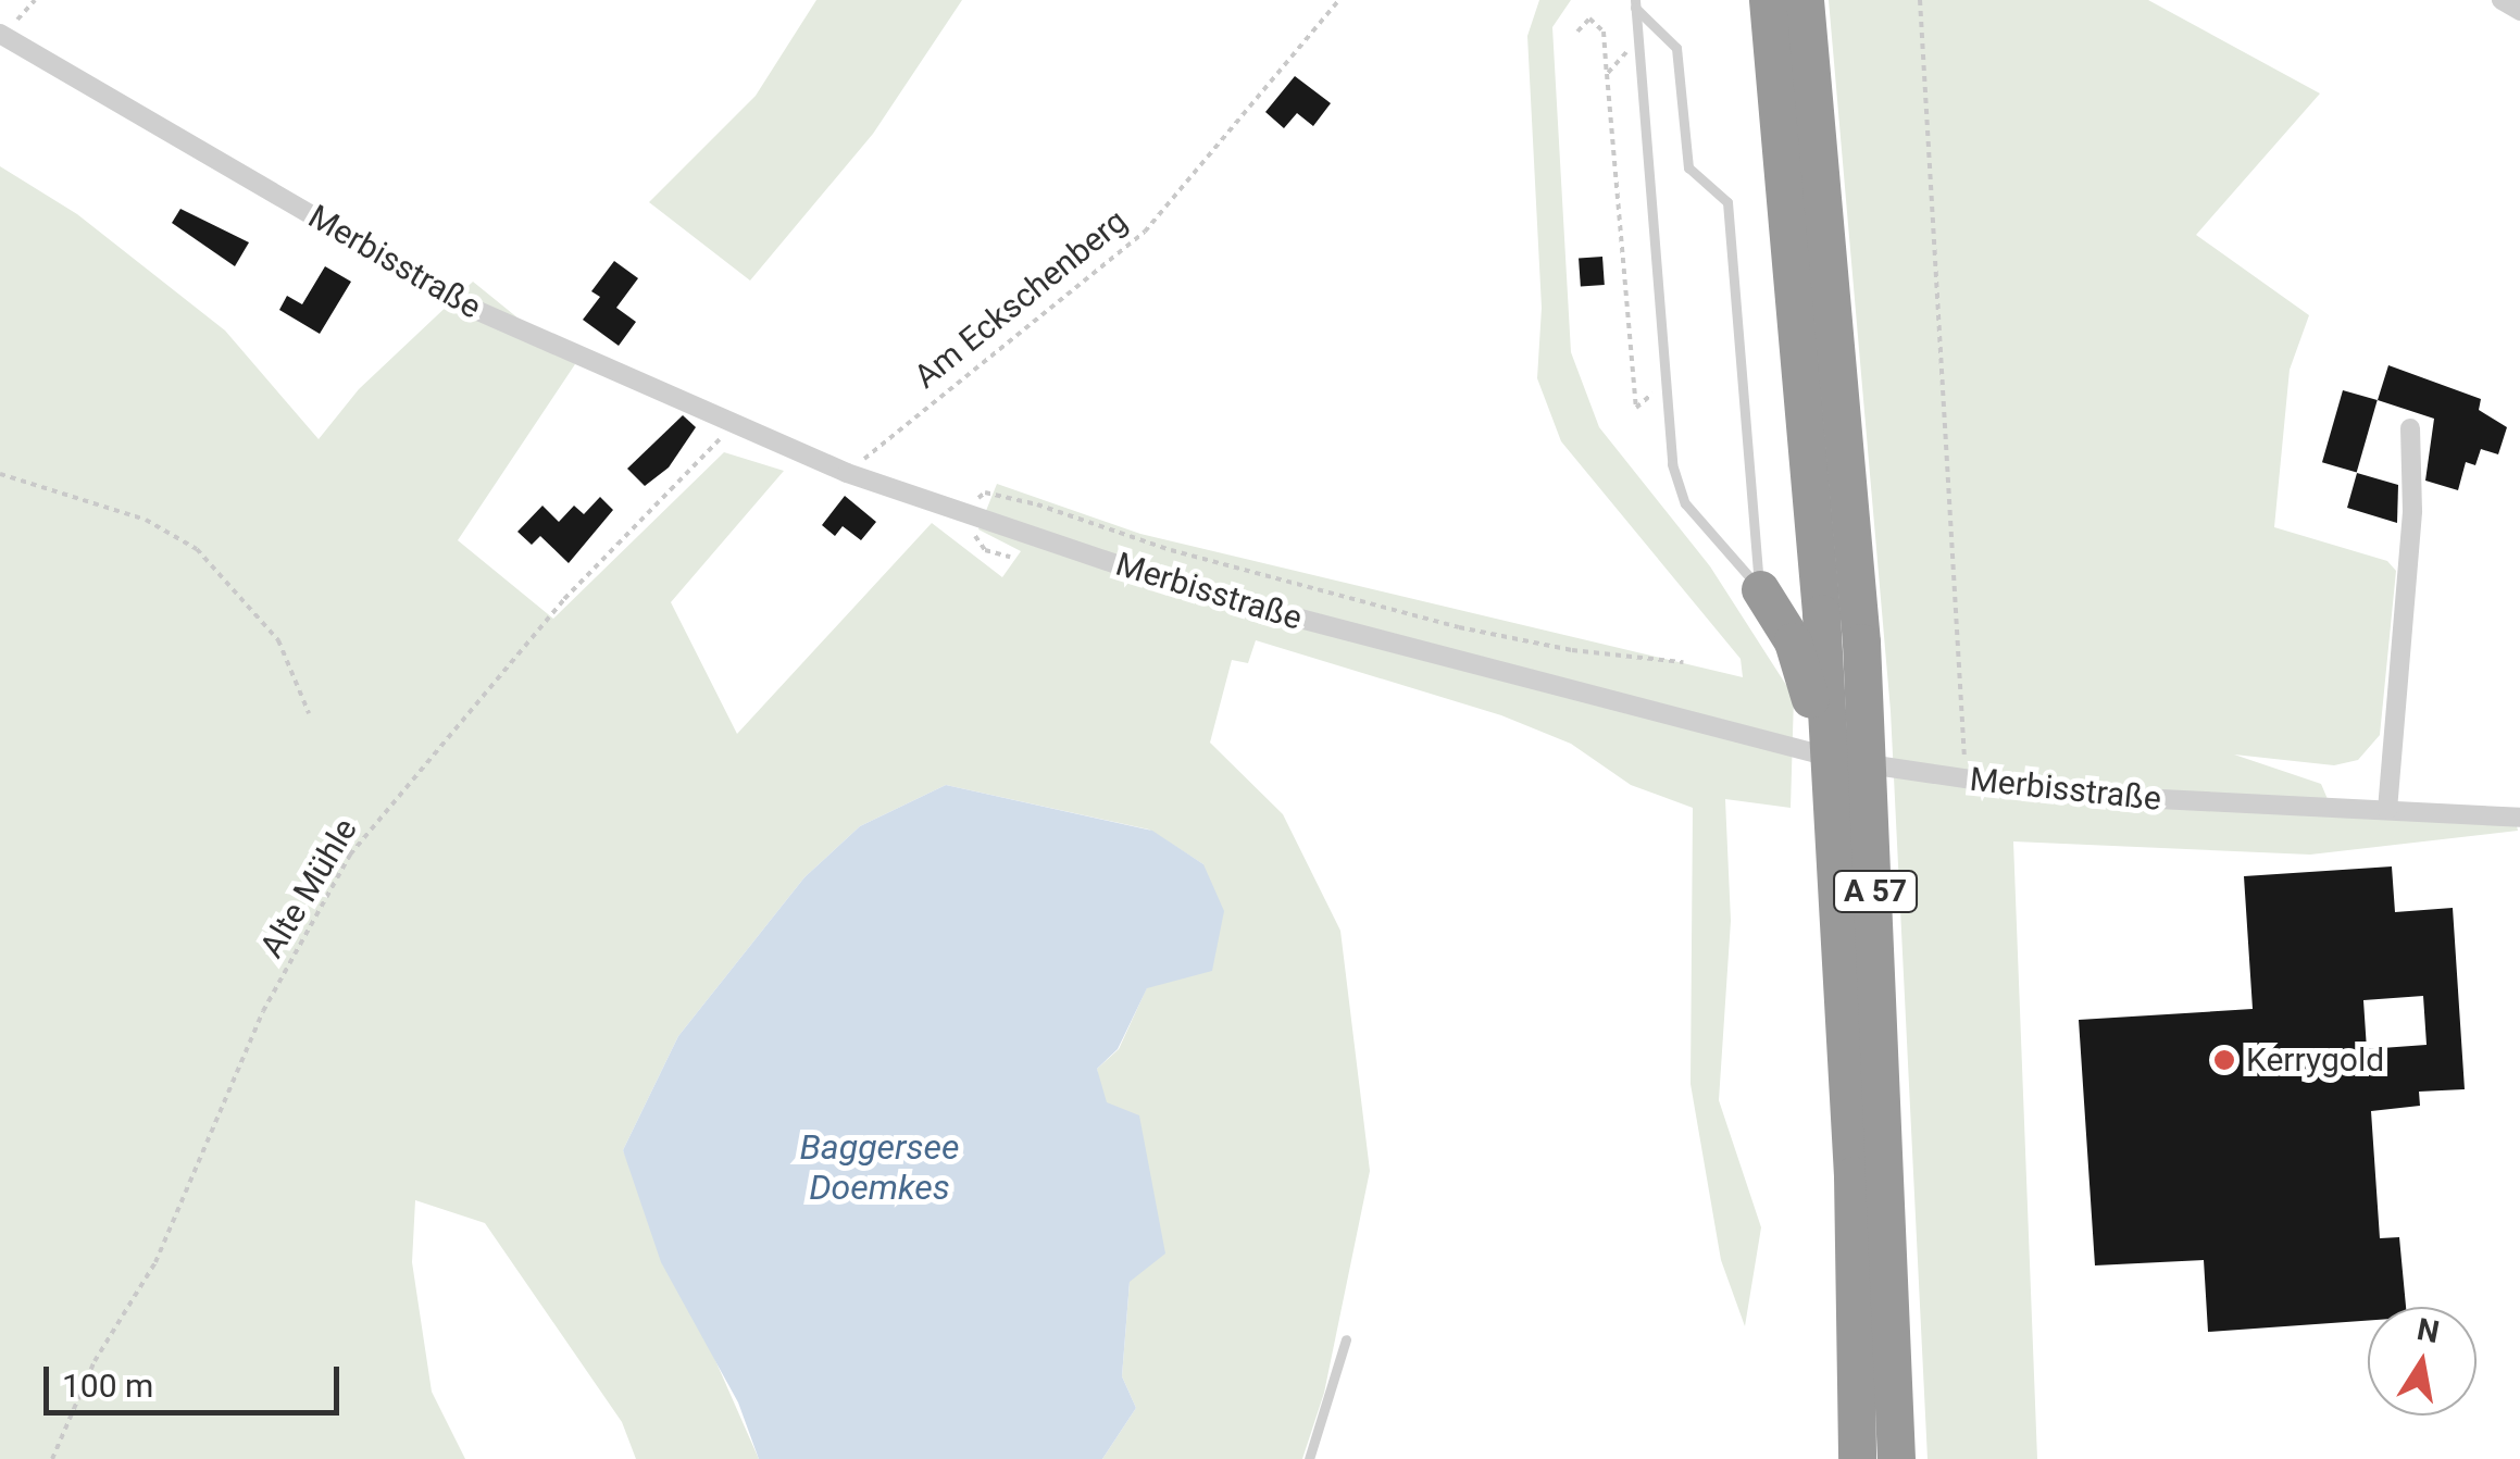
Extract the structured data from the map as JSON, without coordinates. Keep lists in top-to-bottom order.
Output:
{
  "streets": {
    "highway": ["A 57"],
    "street": ["Merbisstraße"],
    "path": ["Am Eckschenberg", "Alte Mühle"]
  },
  "crossings": [
    ["Merbisstraße", "Am Eckschenberg"],
    ["Merbisstraße", "Alte Mühle"]
  ],
  "water": ["Baggersee Doemkes"],
  "places": ["Kerrygold"],
  "scale_bar": "100 m",
  "north": "top"
}
